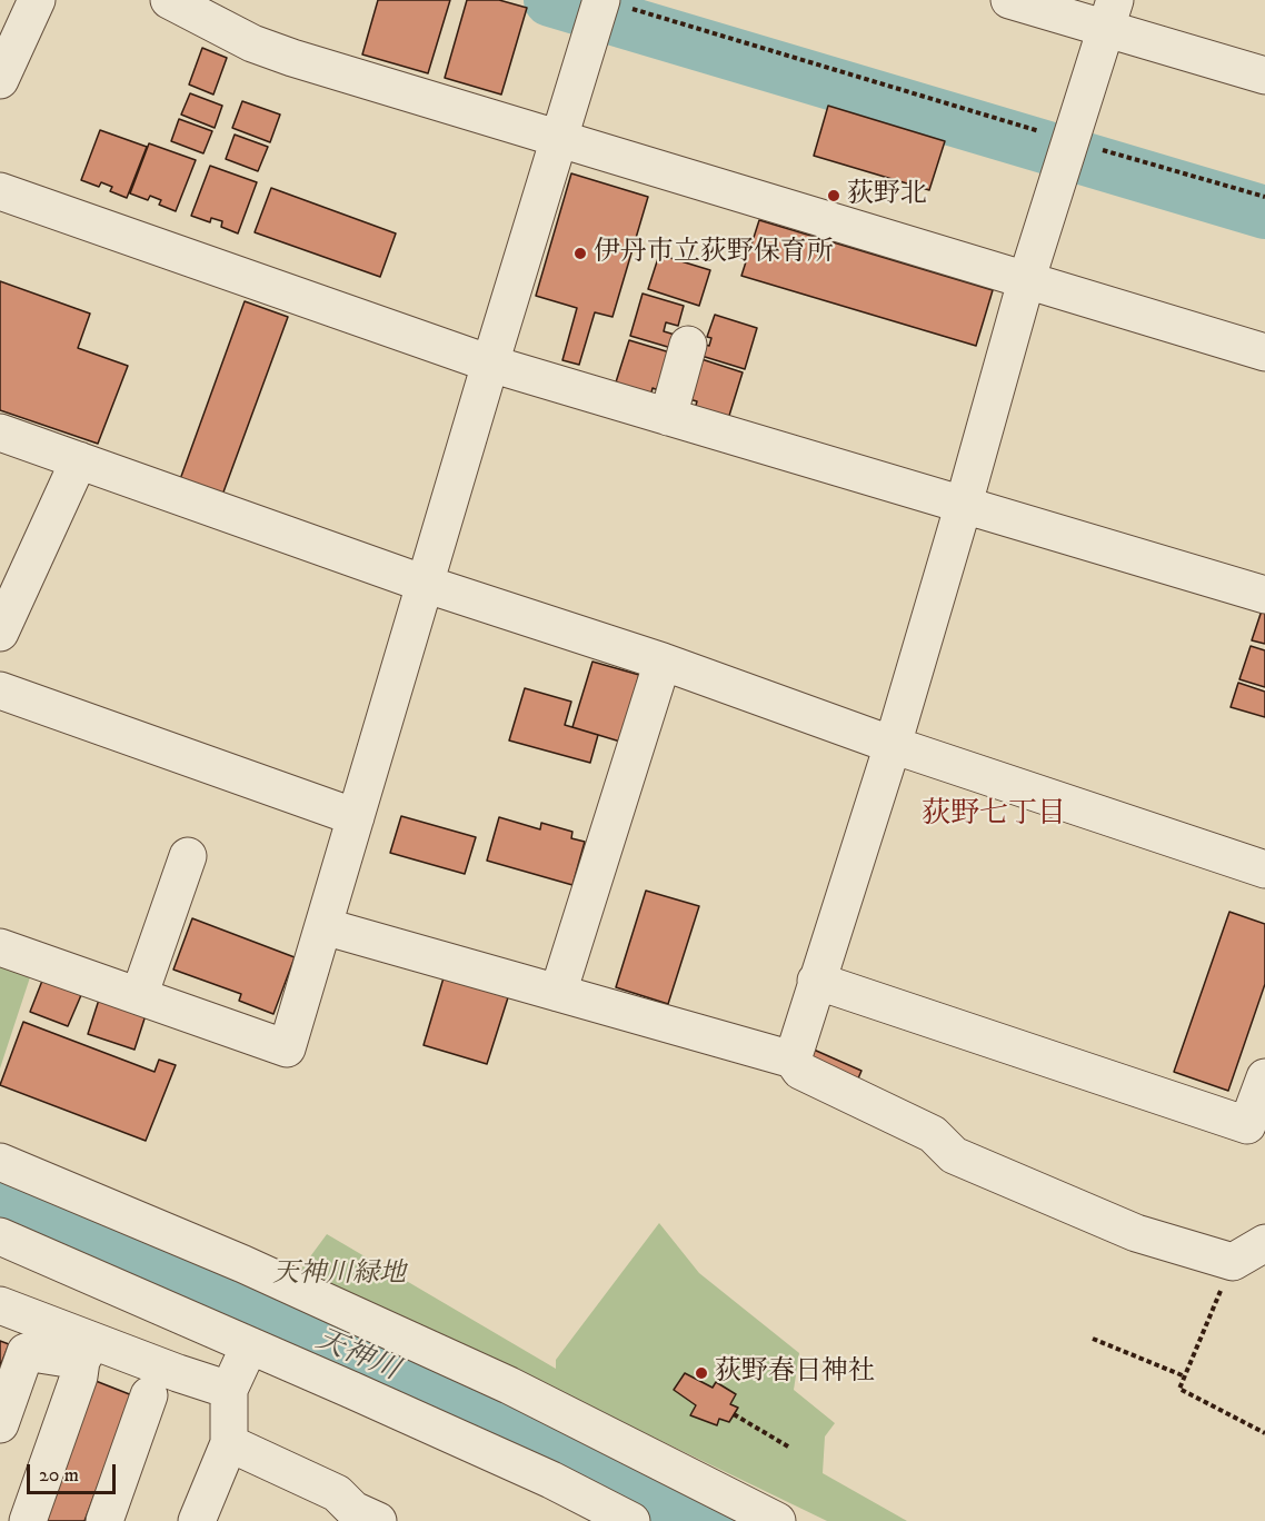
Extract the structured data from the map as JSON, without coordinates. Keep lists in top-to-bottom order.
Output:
{
  "districts": ["荻野七丁目"],
  "water": ["天神川"],
  "parks": ["天神川緑地"],
  "places": ["荻野北", "伊丹市立荻野保育所", "荻野春日神社"],
  "scale_bar": "20 m"
}
